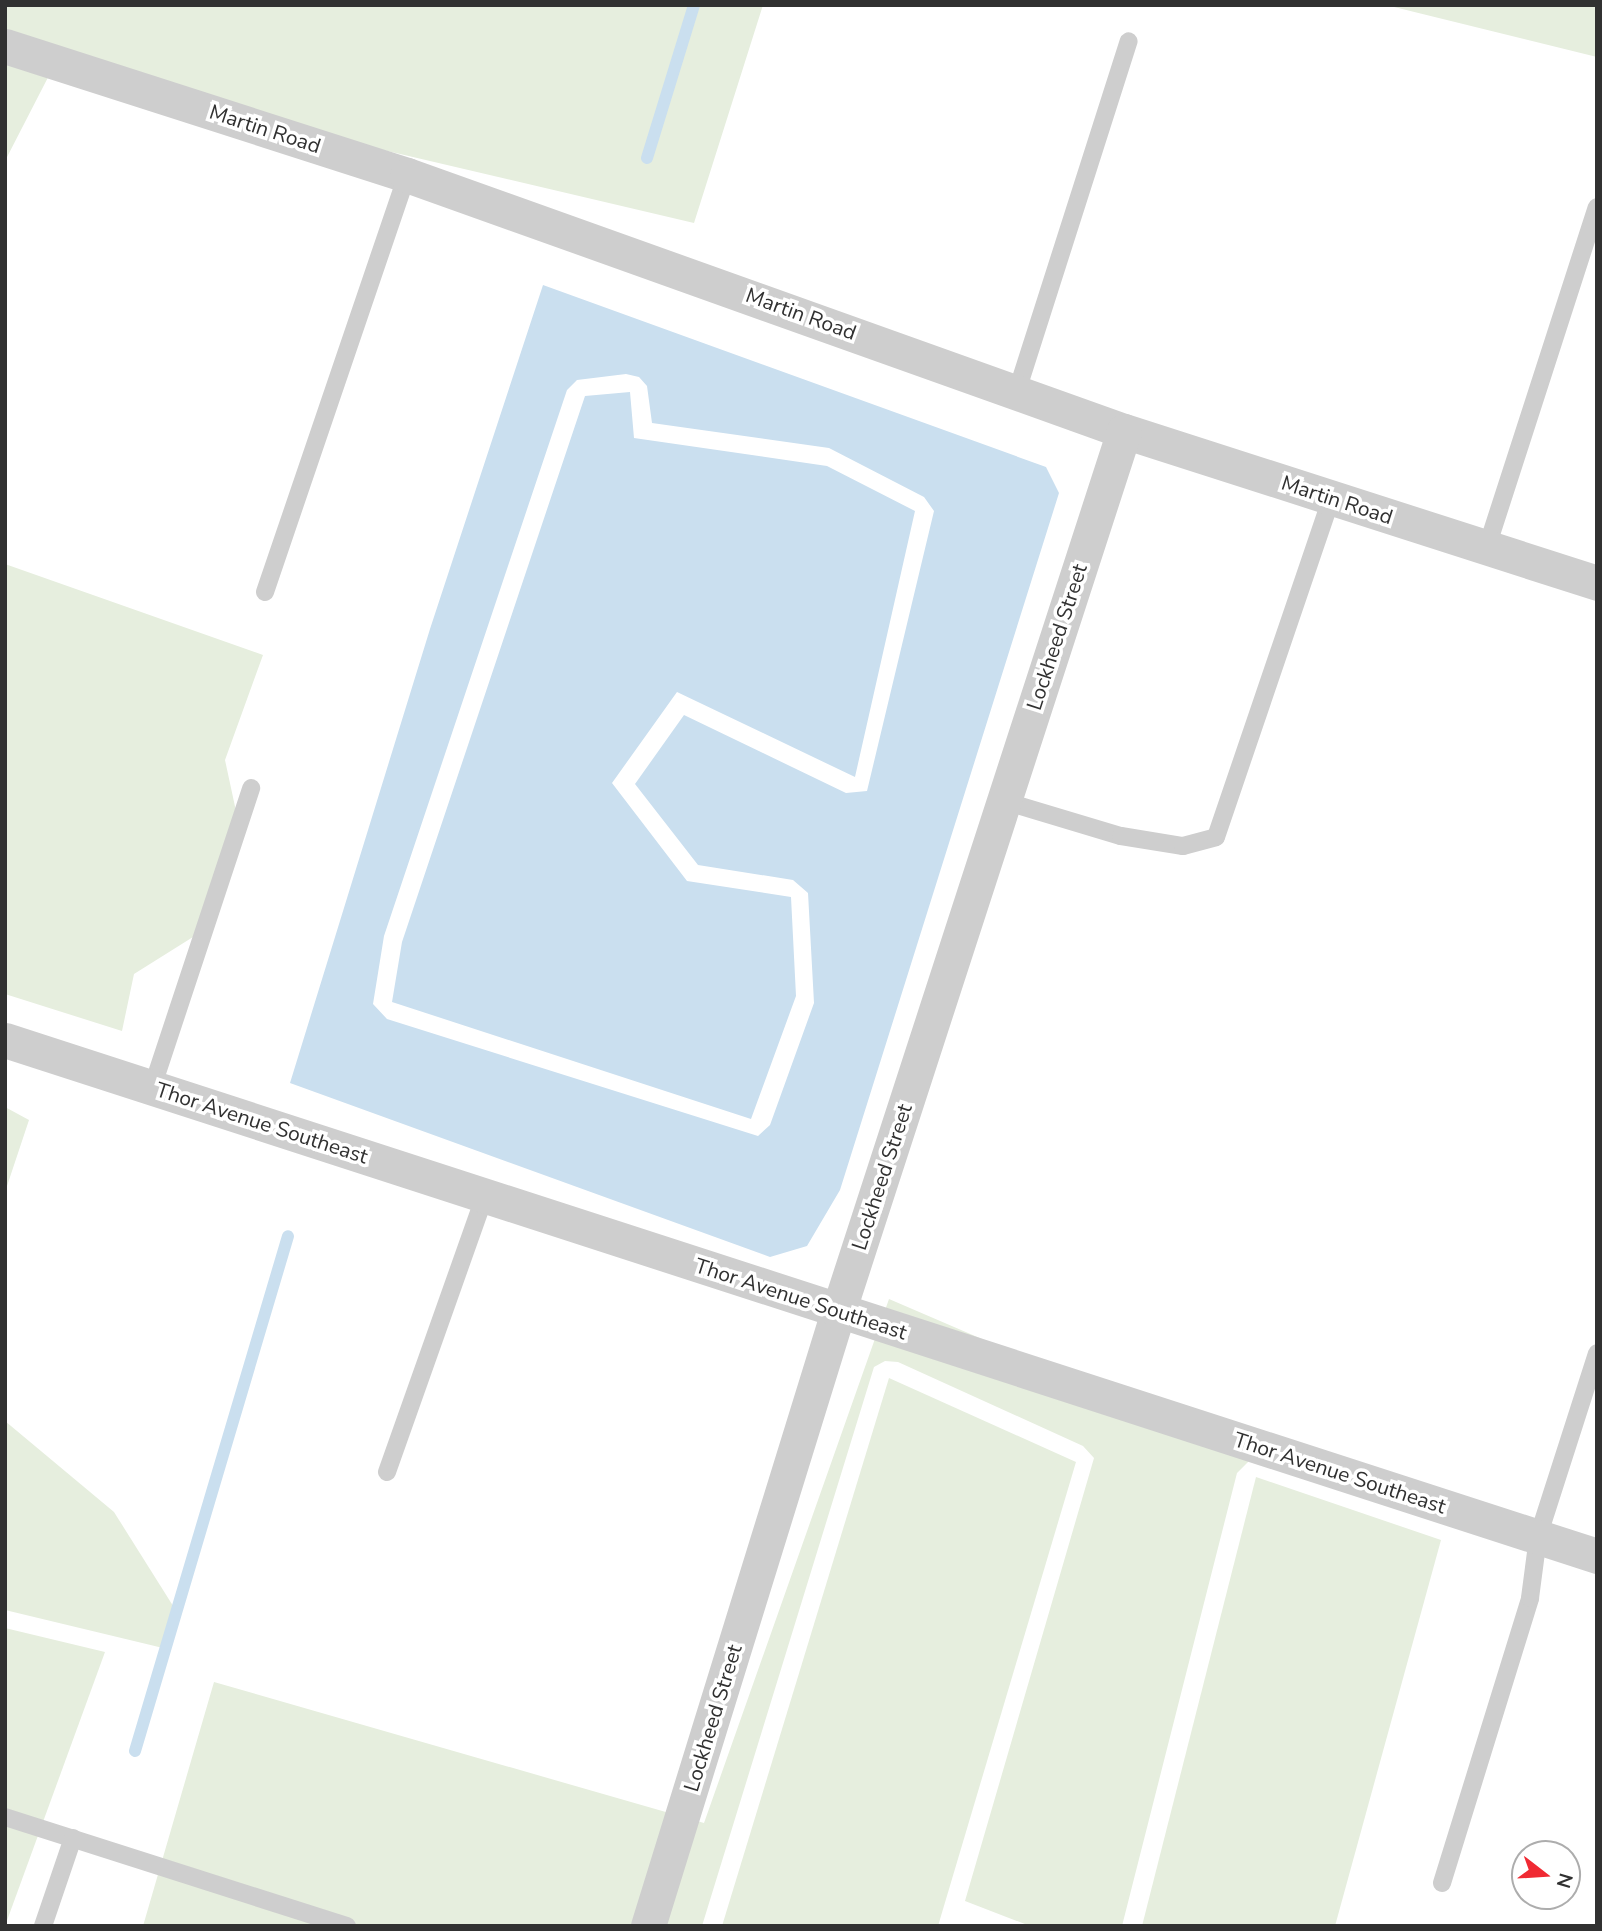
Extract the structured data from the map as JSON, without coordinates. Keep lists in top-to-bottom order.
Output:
{
  "streets": {
    "street": ["Martin Road", "Lockheed Street", "Thor Avenue Southeast"]
  },
  "crossings": [
    ["Martin Road", "Lockheed Street"],
    ["Lockheed Street", "Thor Avenue Southeast"]
  ],
  "north": "right"
}
